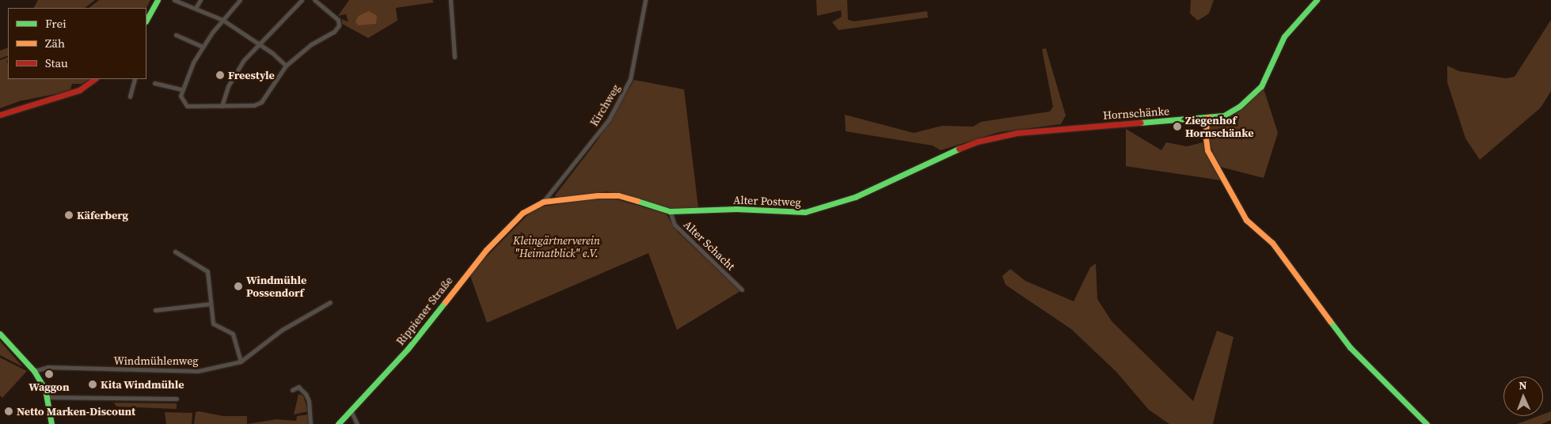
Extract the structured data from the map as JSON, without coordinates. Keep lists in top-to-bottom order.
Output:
{
  "streets": {
    "street": [
      "Kirchweg",
      "Hornschänke",
      "Alter Postweg",
      "Alter Schacht",
      "Rippiener Straße",
      "Windmühlenweg"
    ]
  },
  "crossings": [
    ["Kirchweg", "Alter Postweg"],
    ["Kirchweg", "Rippiener Straße"],
    ["Hornschänke", "Alter Postweg"],
    ["Alter Postweg", "Alter Schacht"],
    ["Alter Postweg", "Rippiener Straße"]
  ],
  "parks": ["Kleingärtnerverein \"Heimatblick\" e.V."],
  "places": [
    "Freestyle",
    "Ziegenhof Hornschänke",
    "Käferberg",
    "Windmühle Possendorf",
    "Waggon",
    "Kita Windmühle",
    "Netto Marken-Discount"
  ],
  "legend": ["Frei", "Zäh", "Stau"],
  "north": "top"
}
